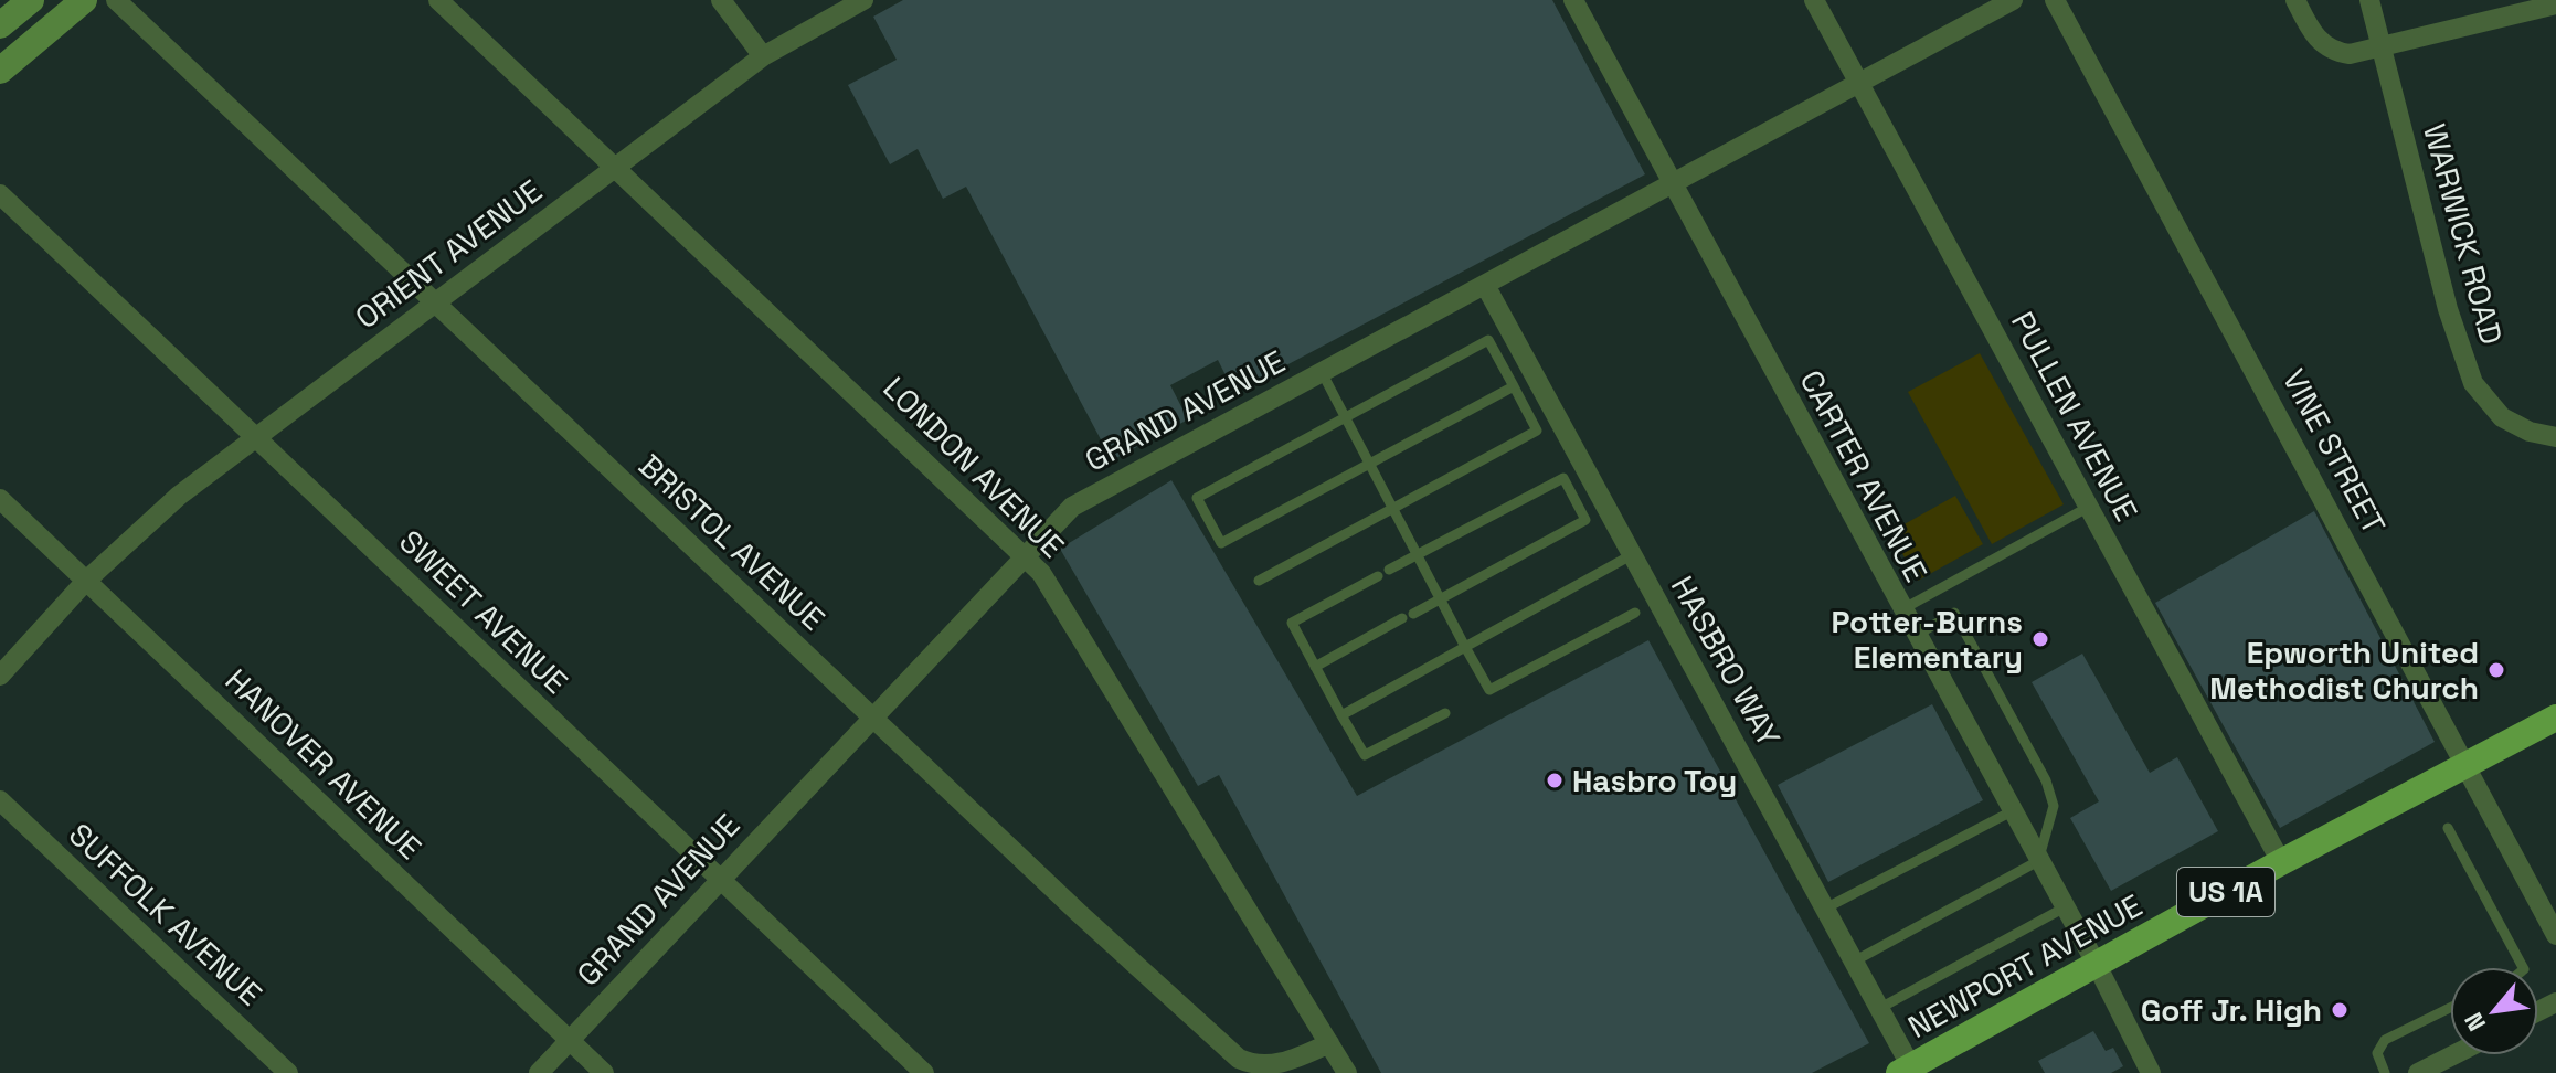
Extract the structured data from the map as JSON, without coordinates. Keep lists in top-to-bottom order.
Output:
{
  "streets": {
    "main road": ["US 1A", "NEWPORT AVENUE"],
    "street": [
      "WARWICK ROAD",
      "ORIENT AVENUE",
      "GRAND AVENUE",
      "PULLEN AVENUE",
      "VINE STREET",
      "LONDON AVENUE",
      "CARTER AVENUE",
      "BRISTOL AVENUE",
      "SWEET AVENUE",
      "HASBRO WAY",
      "HANOVER AVENUE",
      "SUFFOLK AVENUE"
    ]
  },
  "crossings": [
    ["ORIENT AVENUE", "LONDON AVENUE"],
    ["ORIENT AVENUE", "BRISTOL AVENUE"],
    ["ORIENT AVENUE", "SWEET AVENUE"],
    ["ORIENT AVENUE", "HANOVER AVENUE"],
    ["GRAND AVENUE", "PULLEN AVENUE"],
    ["GRAND AVENUE", "LONDON AVENUE"],
    ["GRAND AVENUE", "CARTER AVENUE"],
    ["GRAND AVENUE", "BRISTOL AVENUE"],
    ["GRAND AVENUE", "SWEET AVENUE"],
    ["GRAND AVENUE", "HASBRO WAY"],
    ["GRAND AVENUE", "HANOVER AVENUE"],
    ["PULLEN AVENUE", "NEWPORT AVENUE"],
    ["VINE STREET", "NEWPORT AVENUE"],
    ["LONDON AVENUE", "BRISTOL AVENUE"],
    ["CARTER AVENUE", "NEWPORT AVENUE"],
    ["HASBRO WAY", "NEWPORT AVENUE"]
  ],
  "places": [
    "Potter-Burns Elementary",
    "Epworth United Methodist Church",
    "Hasbro Toy",
    "Goff Jr. High"
  ],
  "north": "bottom left"
}
